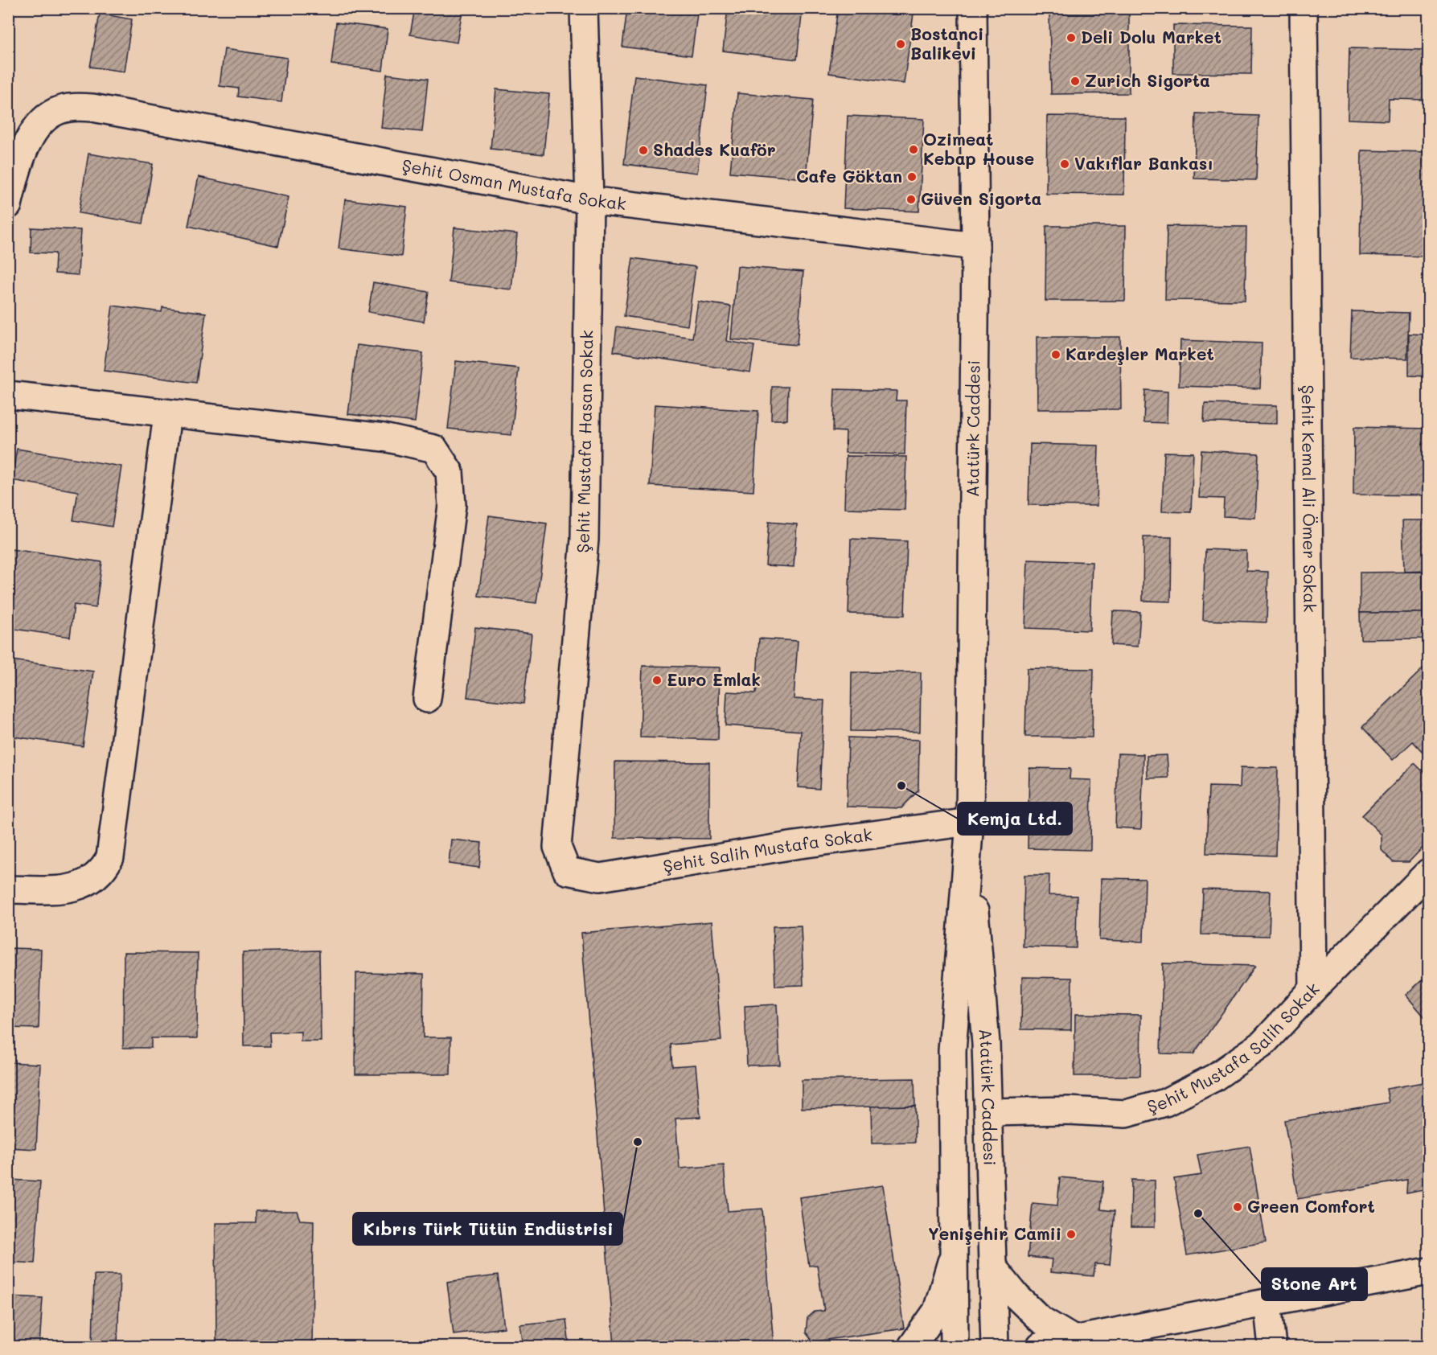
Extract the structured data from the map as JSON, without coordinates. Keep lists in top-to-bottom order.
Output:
{
  "streets": {
    "street": [
      "Şehit Osman Mustafa Sokak",
      "Atatürk Caddesi",
      "Şehit Mustafa Hasan Sokak",
      "Şehit Kemal Ali Ömer Sokak",
      "Şehit Salih Mustafa Sokak",
      "Şehit Mustafa Salih Sokak"
    ]
  },
  "crossings": [
    ["Şehit Osman Mustafa Sokak", "Atatürk Caddesi"],
    ["Şehit Osman Mustafa Sokak", "Şehit Mustafa Hasan Sokak"],
    ["Atatürk Caddesi", "Şehit Salih Mustafa Sokak"],
    ["Atatürk Caddesi", "Şehit Mustafa Salih Sokak"],
    ["Şehit Mustafa Hasan Sokak", "Şehit Salih Mustafa Sokak"],
    ["Şehit Kemal Ali Ömer Sokak", "Şehit Mustafa Salih Sokak"]
  ],
  "places": [
    "Deli Dolu Market",
    "Bostanci Balikevi",
    "Zurich Sigorta",
    "Ozimeat Kebap House",
    "Shades Kuaför",
    "Vakıflar Bankası",
    "Cafe Göktan",
    "Güven Sigorta",
    "Kardeşler Market",
    "Euro Emlak",
    "Kemja Ltd.",
    "Kıbrıs Türk Tütün Endüstrisi",
    "Green Comfort",
    "Stone Art",
    "Yenişehir Camii"
  ]
}
